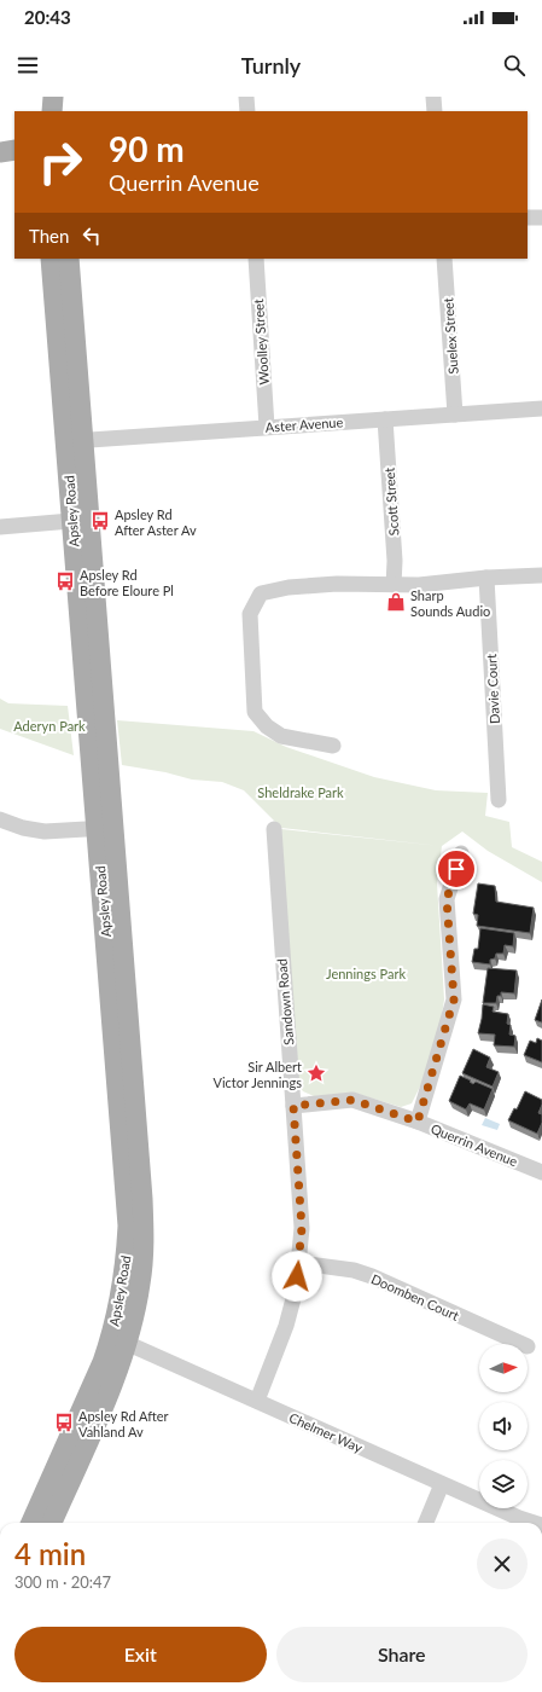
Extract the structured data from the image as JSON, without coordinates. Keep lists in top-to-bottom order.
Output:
{
  "streets": {
    "main road": ["Apsley Road"],
    "street": [
      "Suelex Street",
      "Woolley Street",
      "Aster Avenue",
      "Scott Street",
      "Davie Court",
      "Sandown Road",
      "Querrin Avenue",
      "Doomben Court",
      "Chelmer Way"
    ]
  },
  "crossings": [
    ["Suelex Street", "Aster Avenue"],
    ["Woolley Street", "Aster Avenue"],
    ["Aster Avenue", "Scott Street"],
    ["Aster Avenue", "Apsley Road"],
    ["Apsley Road", "Chelmer Way"],
    ["Sandown Road", "Querrin Avenue"],
    ["Sandown Road", "Doomben Court"],
    ["Sandown Road", "Chelmer Way"]
  ],
  "parks": ["Aderyn Park", "Sheldrake Park", "Jennings Park"],
  "places": {
    "bus stop": ["Apsley Rd After Aster Av", "Apsley Rd Before Eloure Pl", "Apsley Rd After Vahland Av"],
    "shop": ["Sharp Sounds Audio"],
    "place": ["Sir Albert Victor Jennings"]
  },
  "north": "right",
  "page": {
    "status": "20:43",
    "header": "Turnly",
    "turn": ["90 m", "Querrin Avenue"],
    "then": "Then",
    "heading": ["4 min", "300 m · 20:47"],
    "buttons": ["Exit", "Share"]
  }
}
